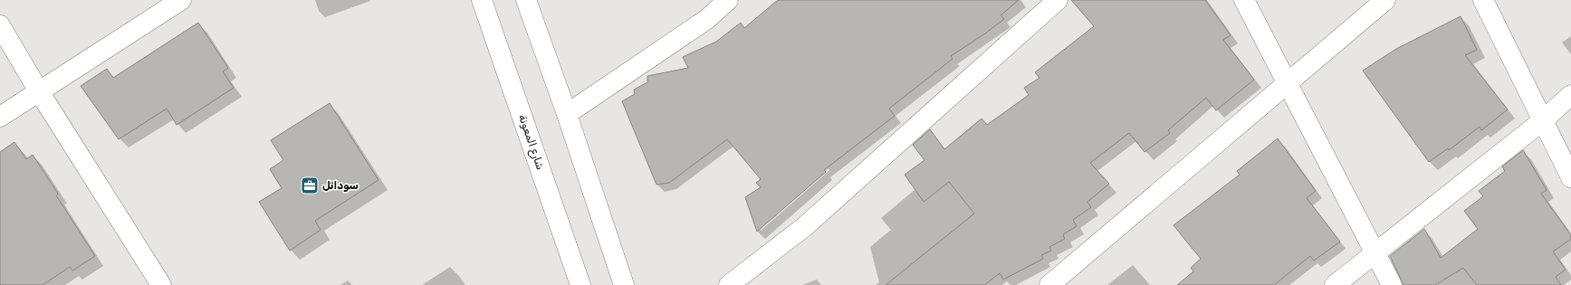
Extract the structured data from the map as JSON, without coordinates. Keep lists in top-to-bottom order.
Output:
{
  "streets": {
    "main road": ["شارع المعونة"]
  },
  "places": {
    "office": ["سوداتل"]
  }
}
